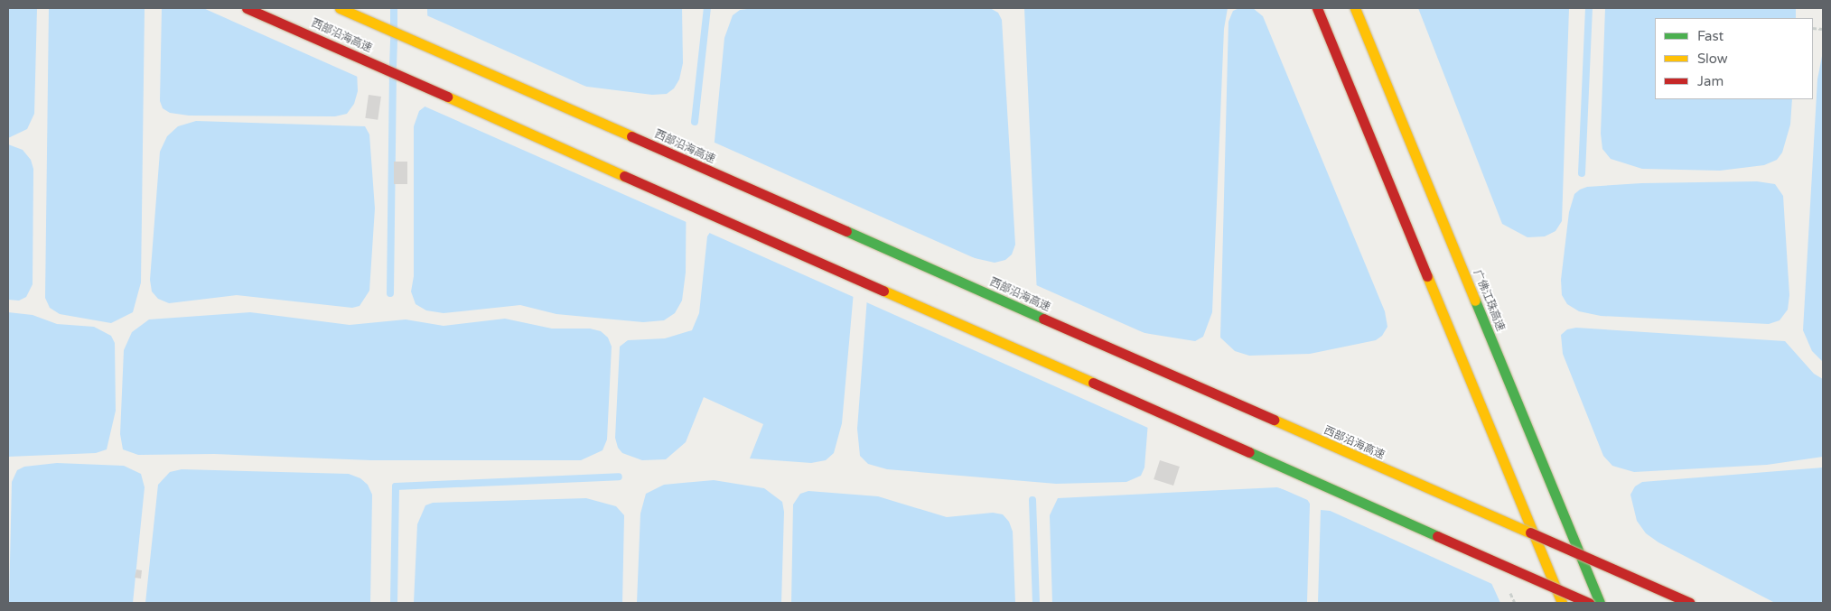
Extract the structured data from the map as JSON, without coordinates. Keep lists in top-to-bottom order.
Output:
{
  "streets": {
    "highway": ["西部沿海高速", "广佛江珠高速"]
  },
  "legend": ["Fast", "Slow", "Jam"]
}
